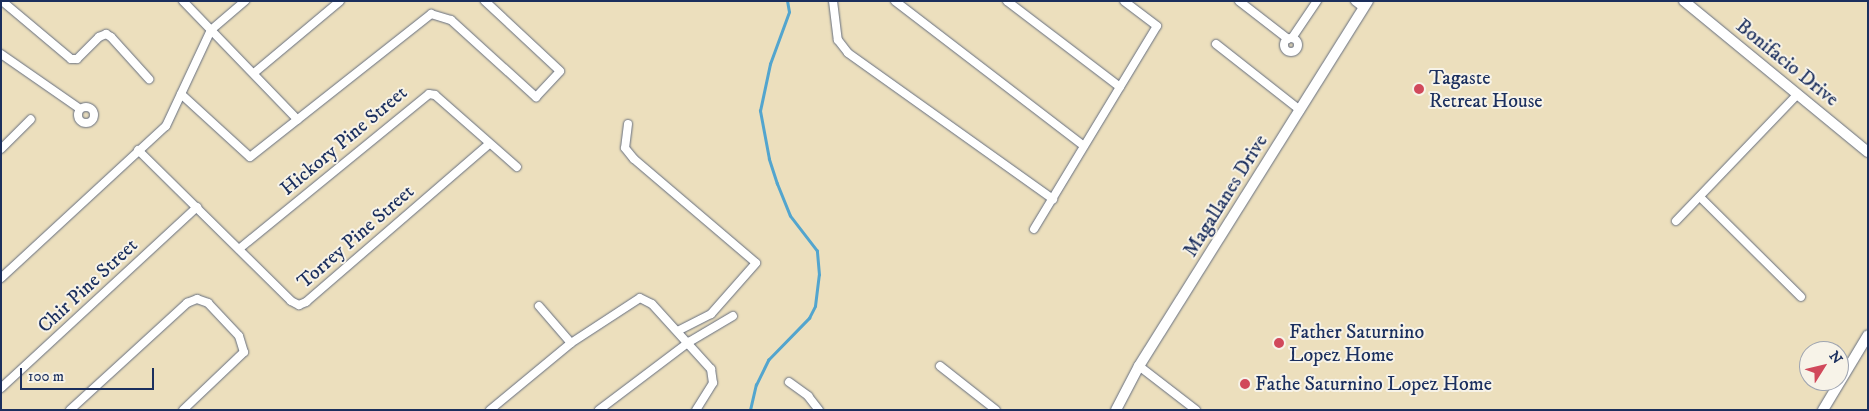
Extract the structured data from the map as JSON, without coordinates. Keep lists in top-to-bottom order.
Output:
{
  "streets": {
    "street": [
      "Bonifacio Drive",
      "Hickory Pine Street",
      "Magallanes Drive",
      "Torrey Pine Street",
      "Chir Pine Street"
    ]
  },
  "crossings": [
    ["Hickory Pine Street", "Torrey Pine Street"],
    ["Torrey Pine Street", "Chir Pine Street"]
  ],
  "places": ["Tagaste Retreat House", "Father Saturnino Lopez Home", "Fathe Saturnino Lopez Home"],
  "scale_bar": "100 m",
  "north": "top right"
}
